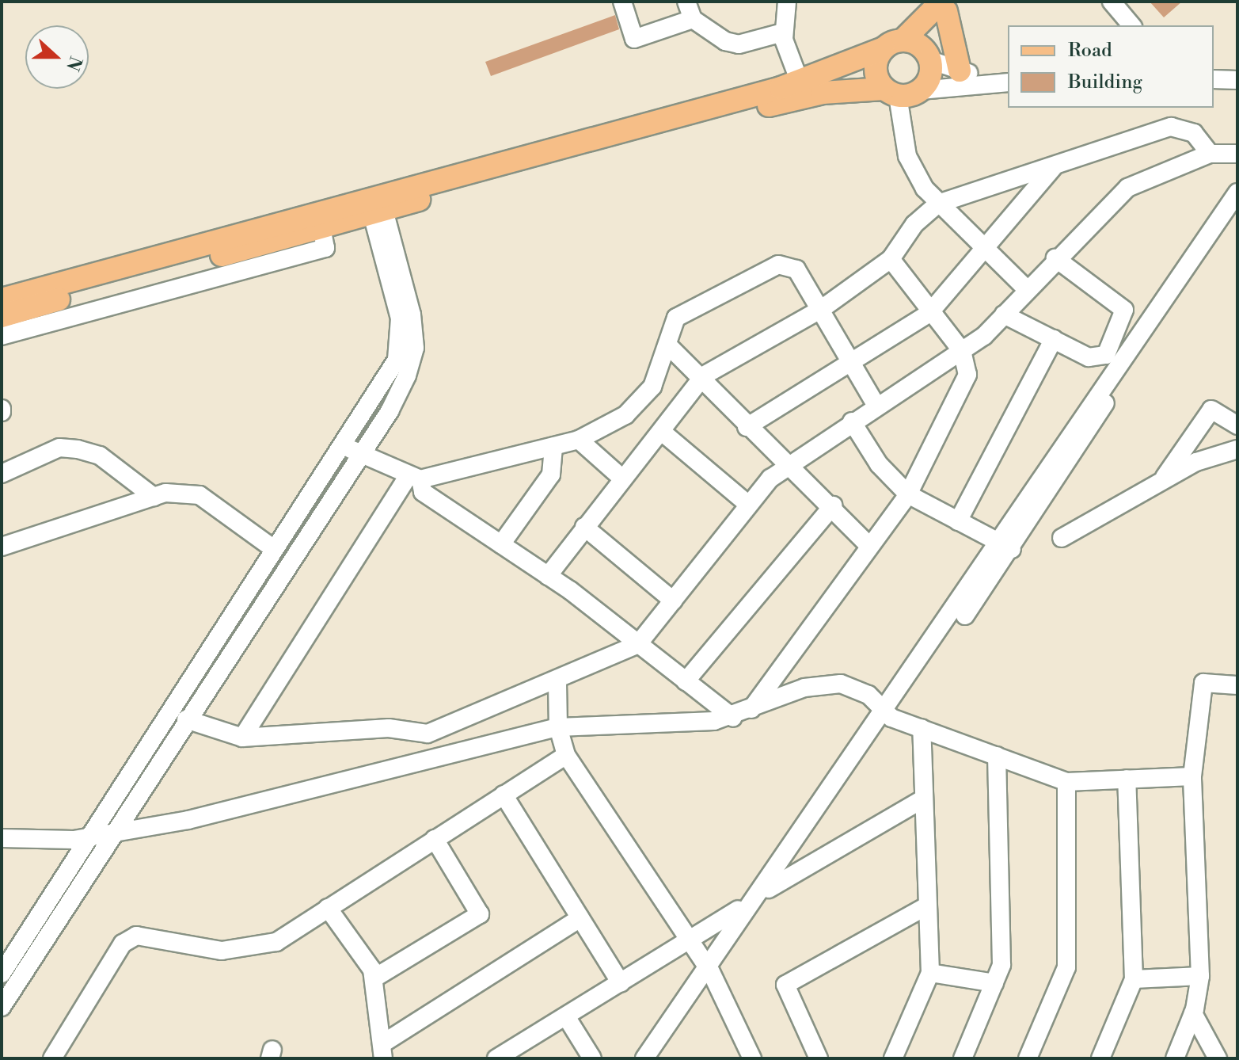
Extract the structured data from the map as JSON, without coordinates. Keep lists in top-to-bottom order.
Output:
{
  "legend": ["Road", "Building"],
  "north": "right"
}
